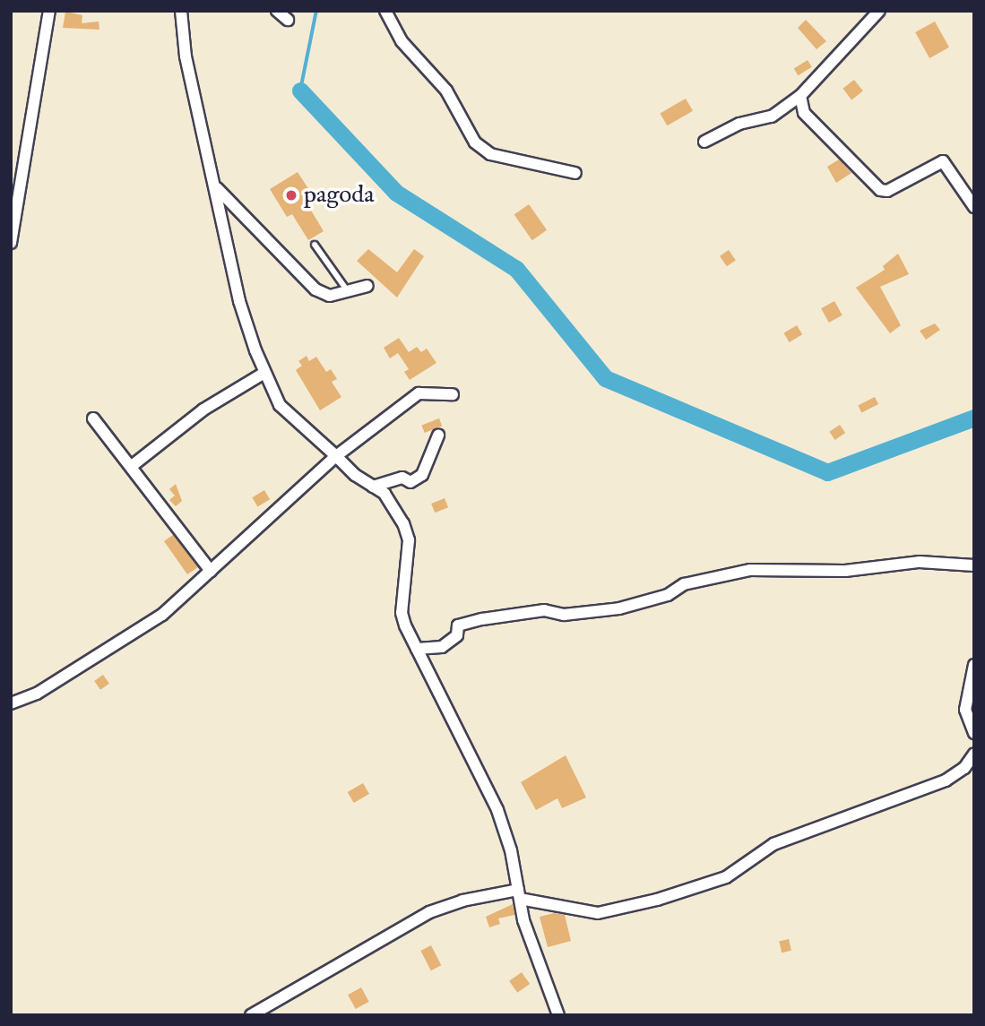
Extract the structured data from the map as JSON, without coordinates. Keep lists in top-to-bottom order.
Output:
{
  "places": ["pagoda"]
}
